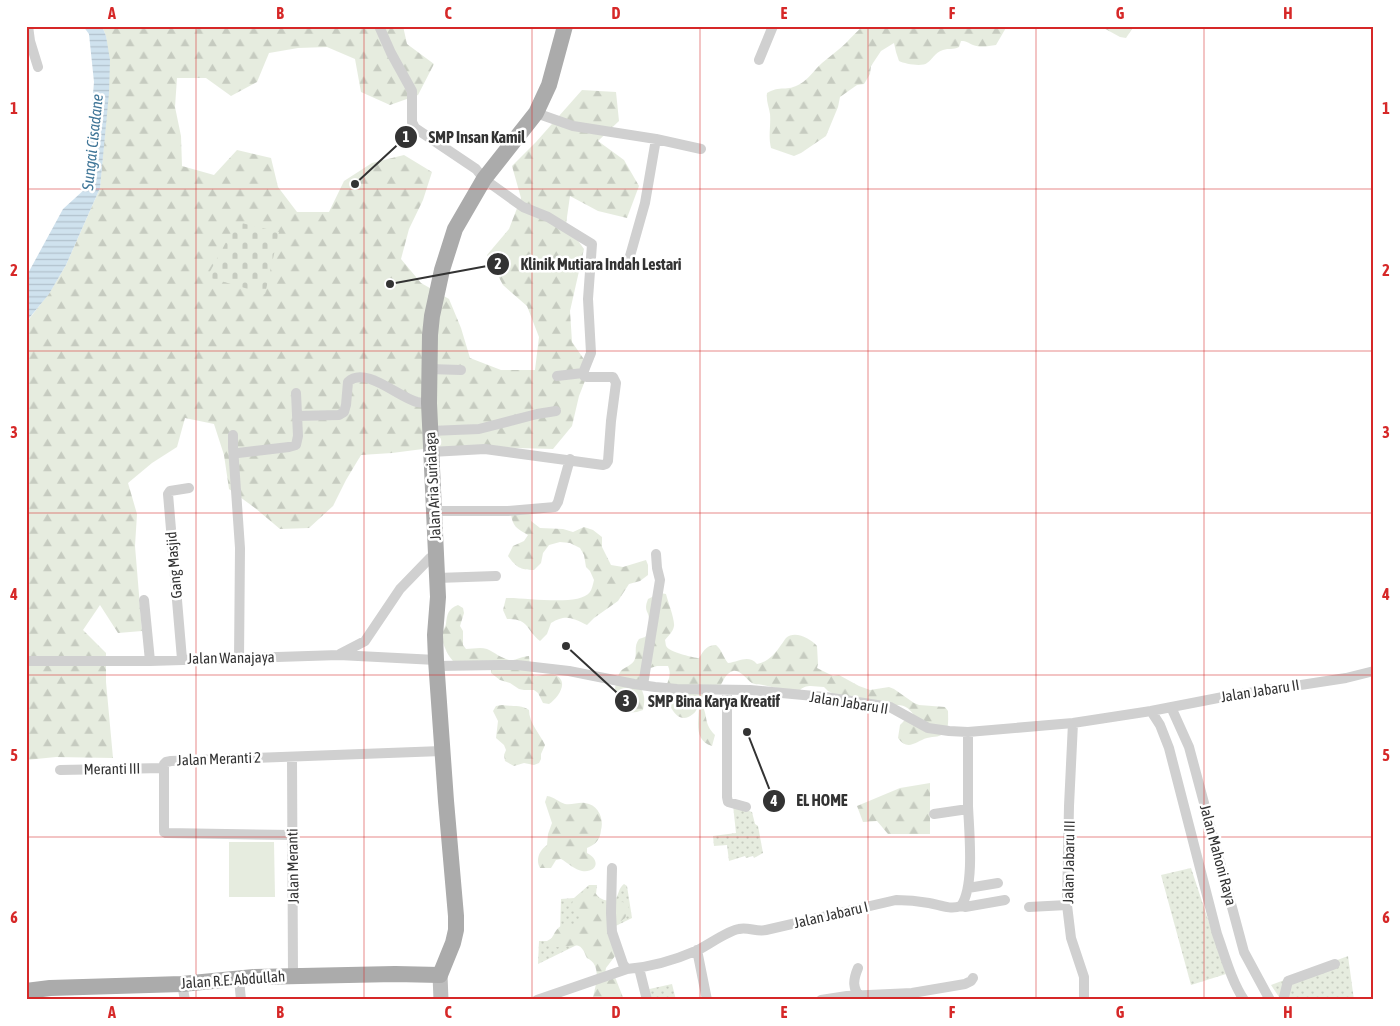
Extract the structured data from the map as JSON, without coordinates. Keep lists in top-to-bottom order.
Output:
{
  "streets": {
    "main road": ["Jalan Aria Surialaga", "Jalan R.E. Abdullah"],
    "street": [
      "Gang Masjid",
      "Jalan Wanajaya",
      "Jalan Jabaru II",
      "Jalan Meranti 2",
      "Meranti III",
      "Jalan Mahoni Raya",
      "Jalan Jabaru III",
      "Jalan Meranti",
      "Jalan Jabaru I"
    ]
  },
  "crossings": [
    ["Jalan Aria Surialaga", "Jalan Wanajaya"],
    ["Jalan Aria Surialaga", "Jalan Jabaru II"],
    ["Jalan Aria Surialaga", "Jalan Meranti 2"],
    ["Jalan Aria Surialaga", "Jalan R.E. Abdullah"],
    ["Gang Masjid", "Jalan Wanajaya"],
    ["Jalan Wanajaya", "Jalan Jabaru II"],
    ["Jalan Jabaru II", "Jalan Mahoni Raya"],
    ["Jalan Jabaru II", "Jalan Jabaru III"],
    ["Jalan Meranti 2", "Meranti III"],
    ["Jalan Meranti 2", "Jalan Meranti"],
    ["Jalan Meranti", "Jalan R.E. Abdullah"]
  ],
  "water": ["Sungai Cisadane"],
  "places": [
    "SMP Insan Kamil",
    "Klinik Mutiara Indah Lestari",
    "SMP Bina Karya Kreatif",
    "EL HOME"
  ],
  "grid": {
    "columns": [
      "A",
      "B",
      "C",
      "D",
      "E",
      "F",
      "G",
      "H"
    ],
    "rows": [
      "1",
      "2",
      "3",
      "4",
      "5",
      "6"
    ]
  }
}
